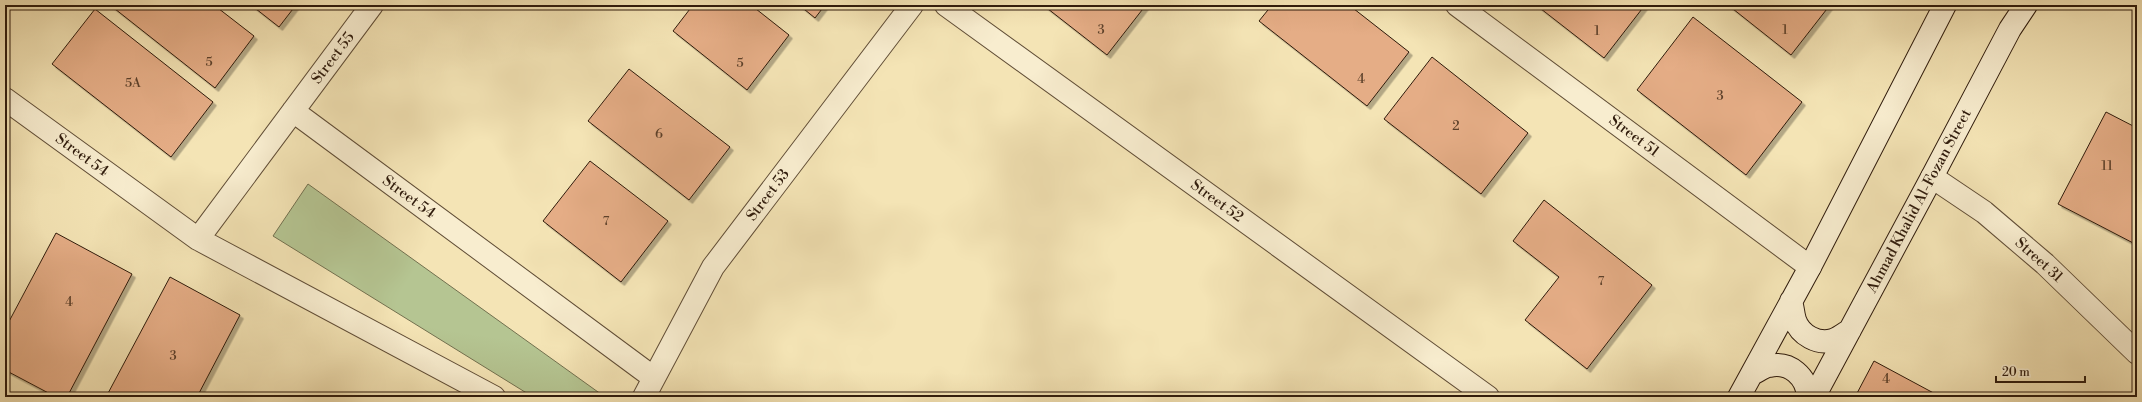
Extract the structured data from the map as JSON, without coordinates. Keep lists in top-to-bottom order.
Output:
{
  "streets": {
    "street": [
      "Street 55",
      "Street 51",
      "Street 54",
      "Street 53",
      "Street 52",
      "Ahmad Khalid Al-Fozan Street",
      "Street 31"
    ]
  },
  "crossings": [
    ["Street 55", "Street 54"],
    ["Street 54", "Street 53"],
    ["Ahmad Khalid Al-Fozan Street", "Street 31"]
  ],
  "house_numbers": [
    "3",
    "1",
    "1",
    "5",
    "5",
    "4",
    "5A",
    "3",
    "2",
    "6",
    "11",
    "7",
    "7",
    "4",
    "3",
    "4"
  ],
  "scale_bar": "20 m"
}
